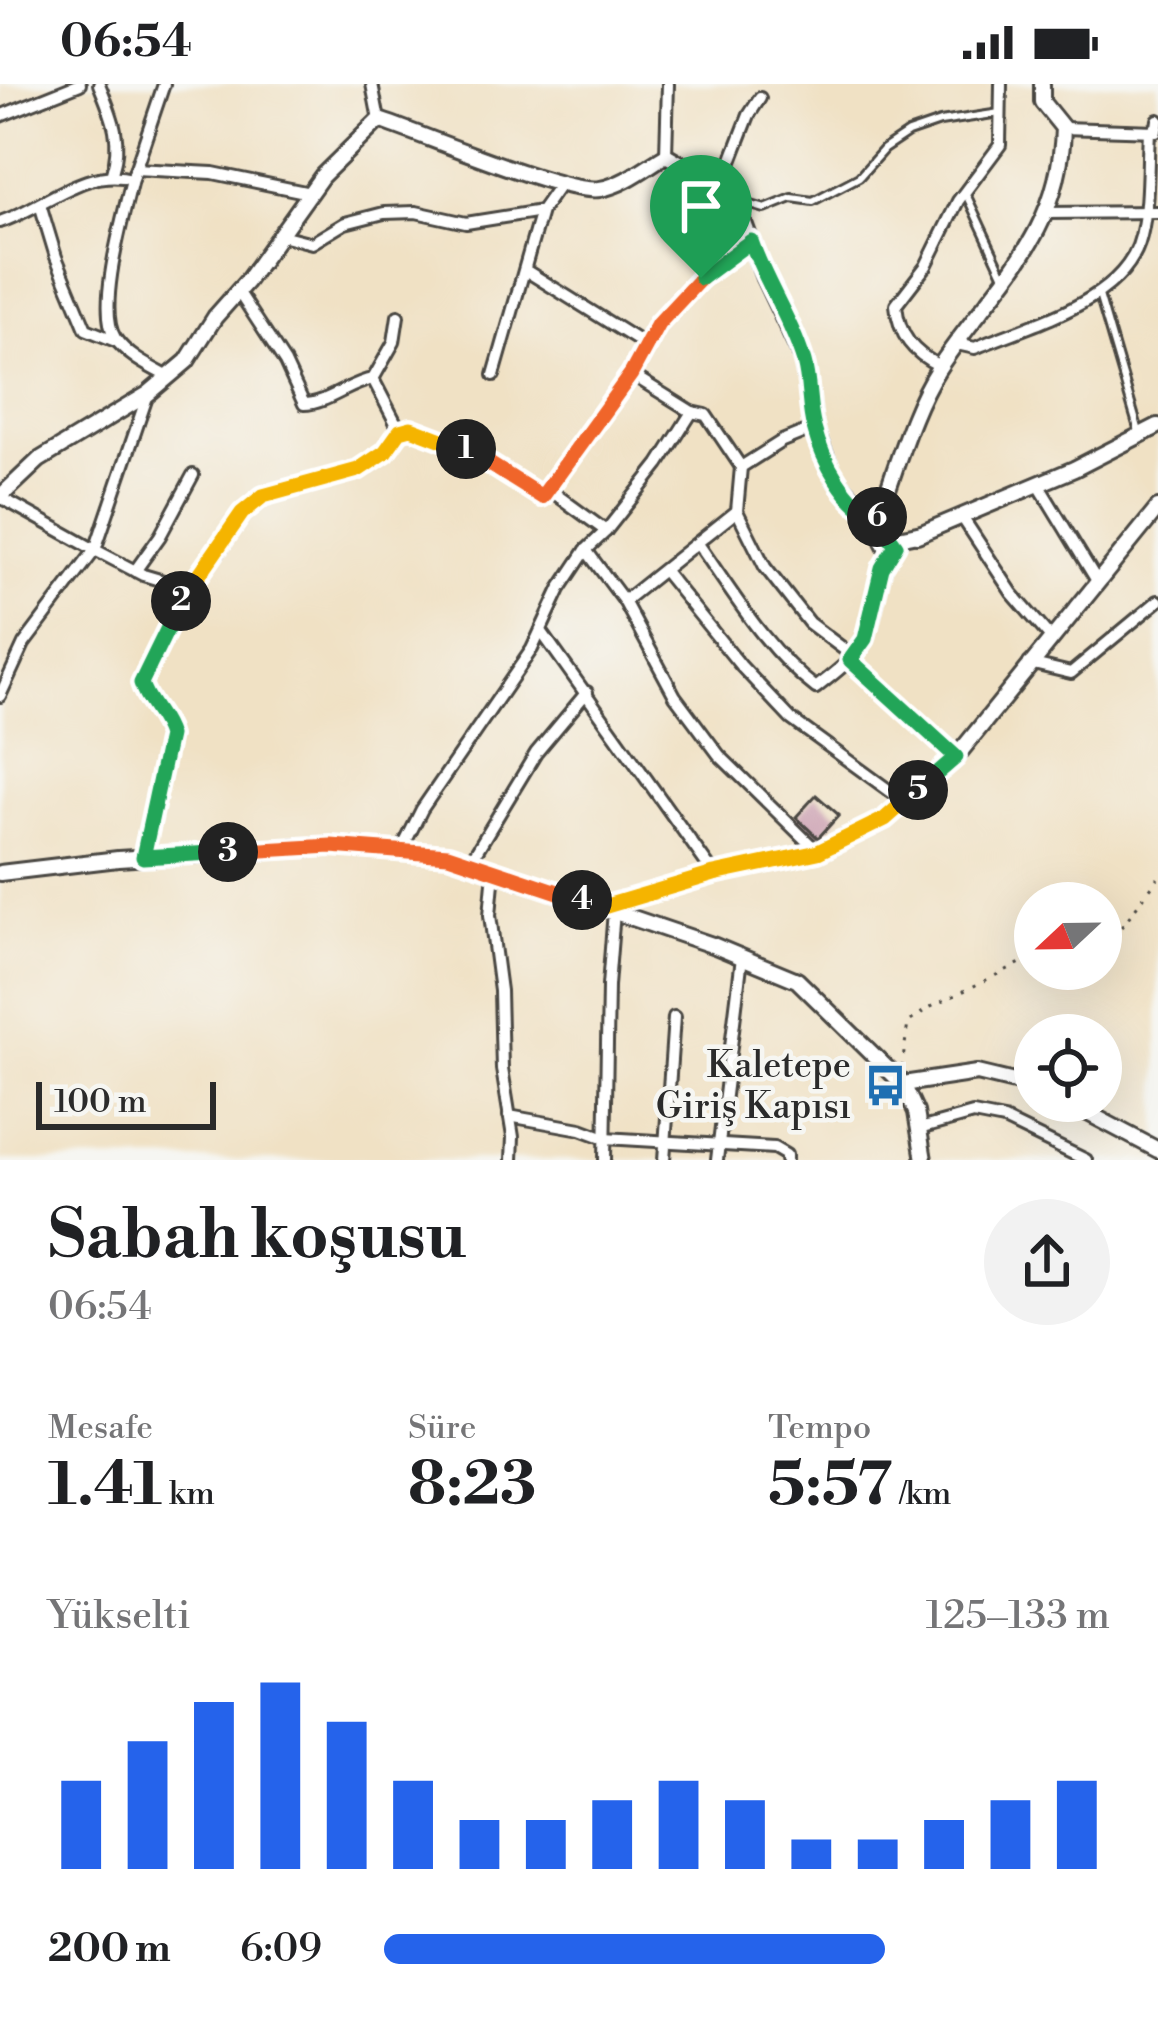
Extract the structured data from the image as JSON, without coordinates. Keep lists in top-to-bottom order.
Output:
{
  "places": {
    "bus stop": ["Kaletepe Giriş Kapısı"]
  },
  "scale_bar": "100 m",
  "north": "left",
  "page": {
    "status": "06:54",
    "pins": [
      "1",
      "6",
      "2",
      "5",
      "3",
      "4"
    ],
    "scale": "100 m",
    "heading": ["Sabah koşusu", "06:54"],
    "stats": [
      ["Mesafe", "1.41 km"],
      ["Süre", "8:23"],
      ["Tempo", "5:57 /km"]
    ],
    "chart": ["Yükselti", "125–133 m"],
    "list": [
      {
        "name": "200 m",
        "note": "6:09"
      }
    ]
  }
}
